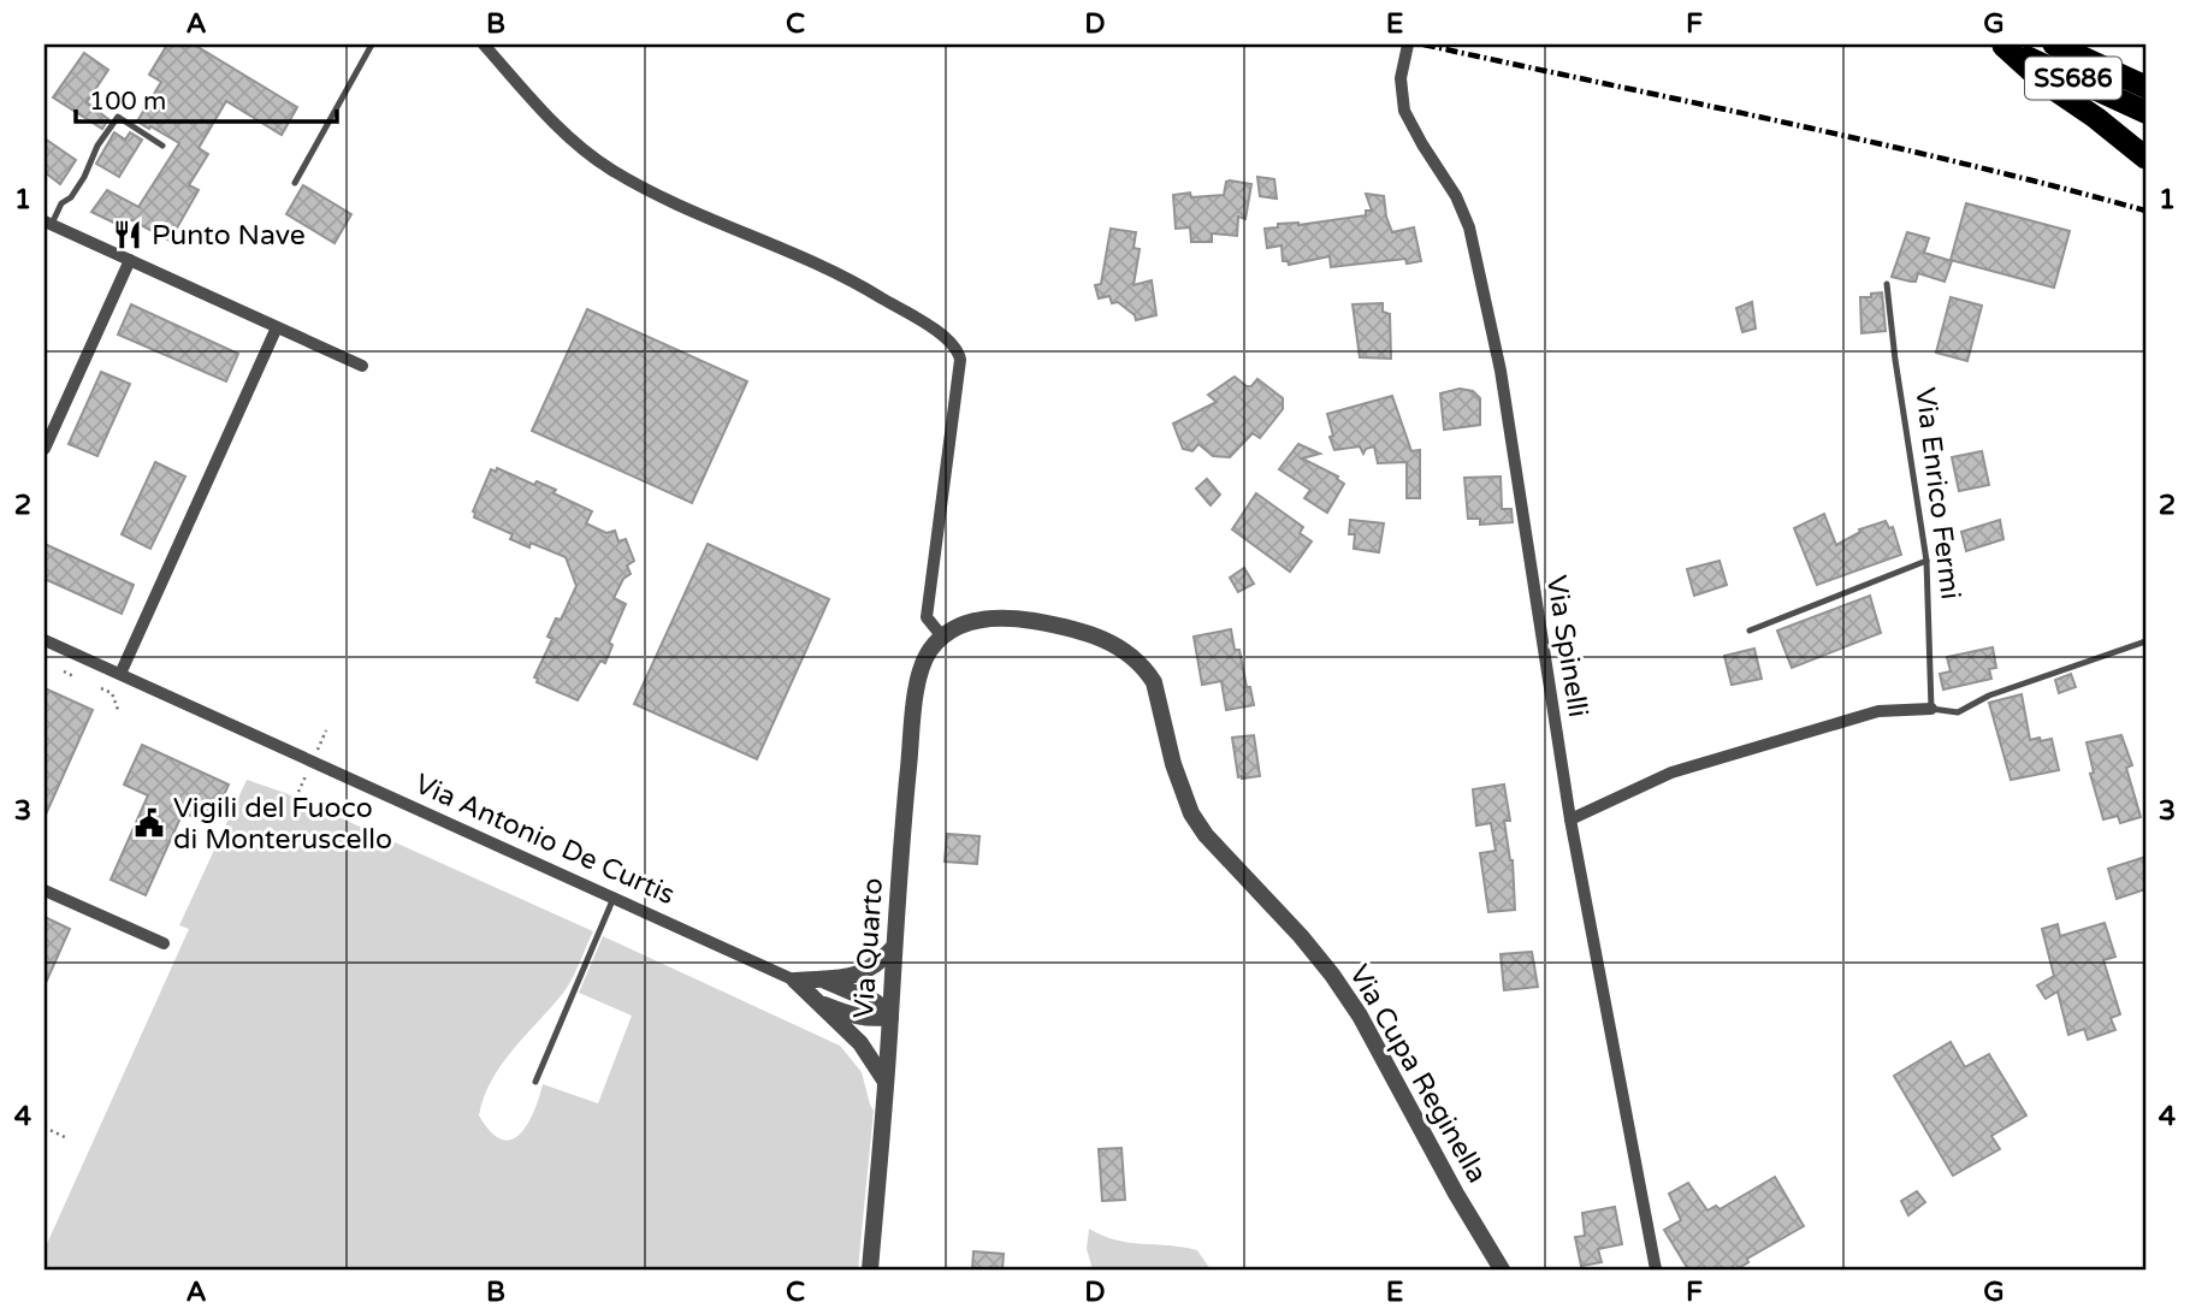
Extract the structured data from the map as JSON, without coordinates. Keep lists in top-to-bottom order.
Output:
{
  "streets": {
    "highway": ["SS686"],
    "street": [
      "Via Spinelli",
      "Via Antonio De Curtis",
      "Via Quarto",
      "Via Cupa Reginella"
    ],
    "lane": ["Via Enrico Fermi"]
  },
  "crossings": [
    ["Via Quarto", "Via Cupa Reginella"]
  ],
  "places": {
    "restaurant": ["Punto Nave"],
    "public building": ["Vigili del Fuoco di Monteruscello"]
  },
  "scale_bar": "100 m",
  "grid": {
    "columns": [
      "A",
      "B",
      "C",
      "D",
      "E",
      "F",
      "G"
    ],
    "rows": [
      "1",
      "2",
      "3",
      "4"
    ]
  }
}
